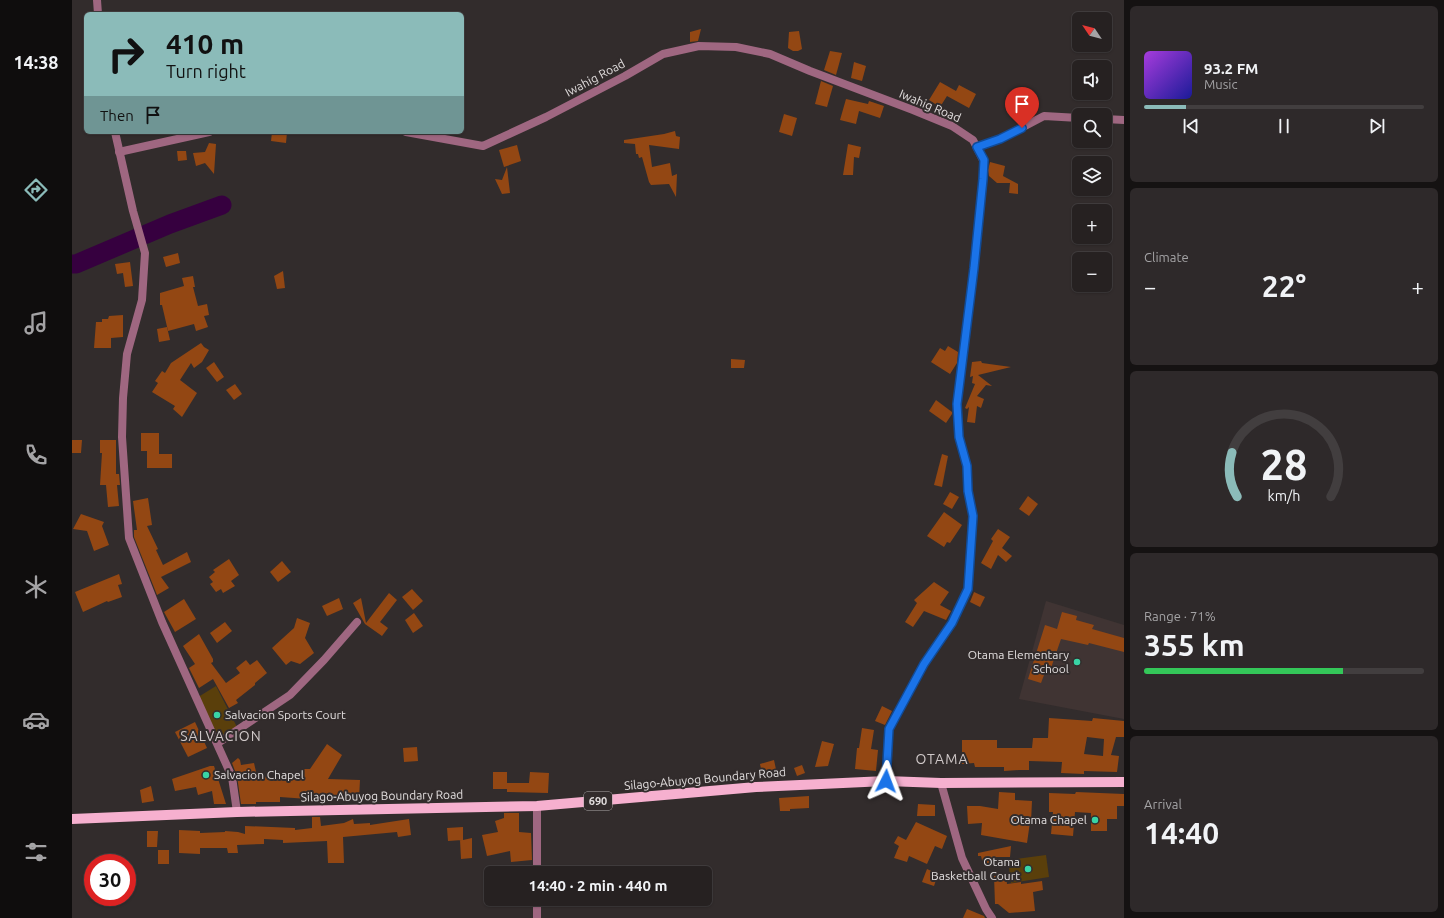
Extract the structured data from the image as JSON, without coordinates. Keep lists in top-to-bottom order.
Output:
{
  "streets": {
    "main road": ["Silago-Abuyog Boundary Road", "690"],
    "street": ["Iwahig Road"]
  },
  "crossings": [
    ["Iwahig Road", "Silago-Abuyog Boundary Road"]
  ],
  "districts": ["SALVACION", "OTAMA"],
  "places": [
    "Otama Elementary School",
    "Salvacion Sports Court",
    "Salvacion Chapel",
    "Otama Chapel",
    "Otama Basketball Court"
  ],
  "north": "top left",
  "page": {
    "tabs": "14:38",
    "map_buttons": ["+", "−"],
    "turn": ["410 m", "Turn right"],
    "song": ["93.2 FM", "Music"],
    "then": "Then",
    "tile": [
      "Climate",
      ["Range · 71%", "355 km"],
      ["Arrival", "14:40"]
    ],
    "heat": ["−", "22°", "+"],
    "limit": "30",
    "trip": "14:40 · 2 min · 440 m",
    "gauge": ["28", "km/h"]
  }
}
